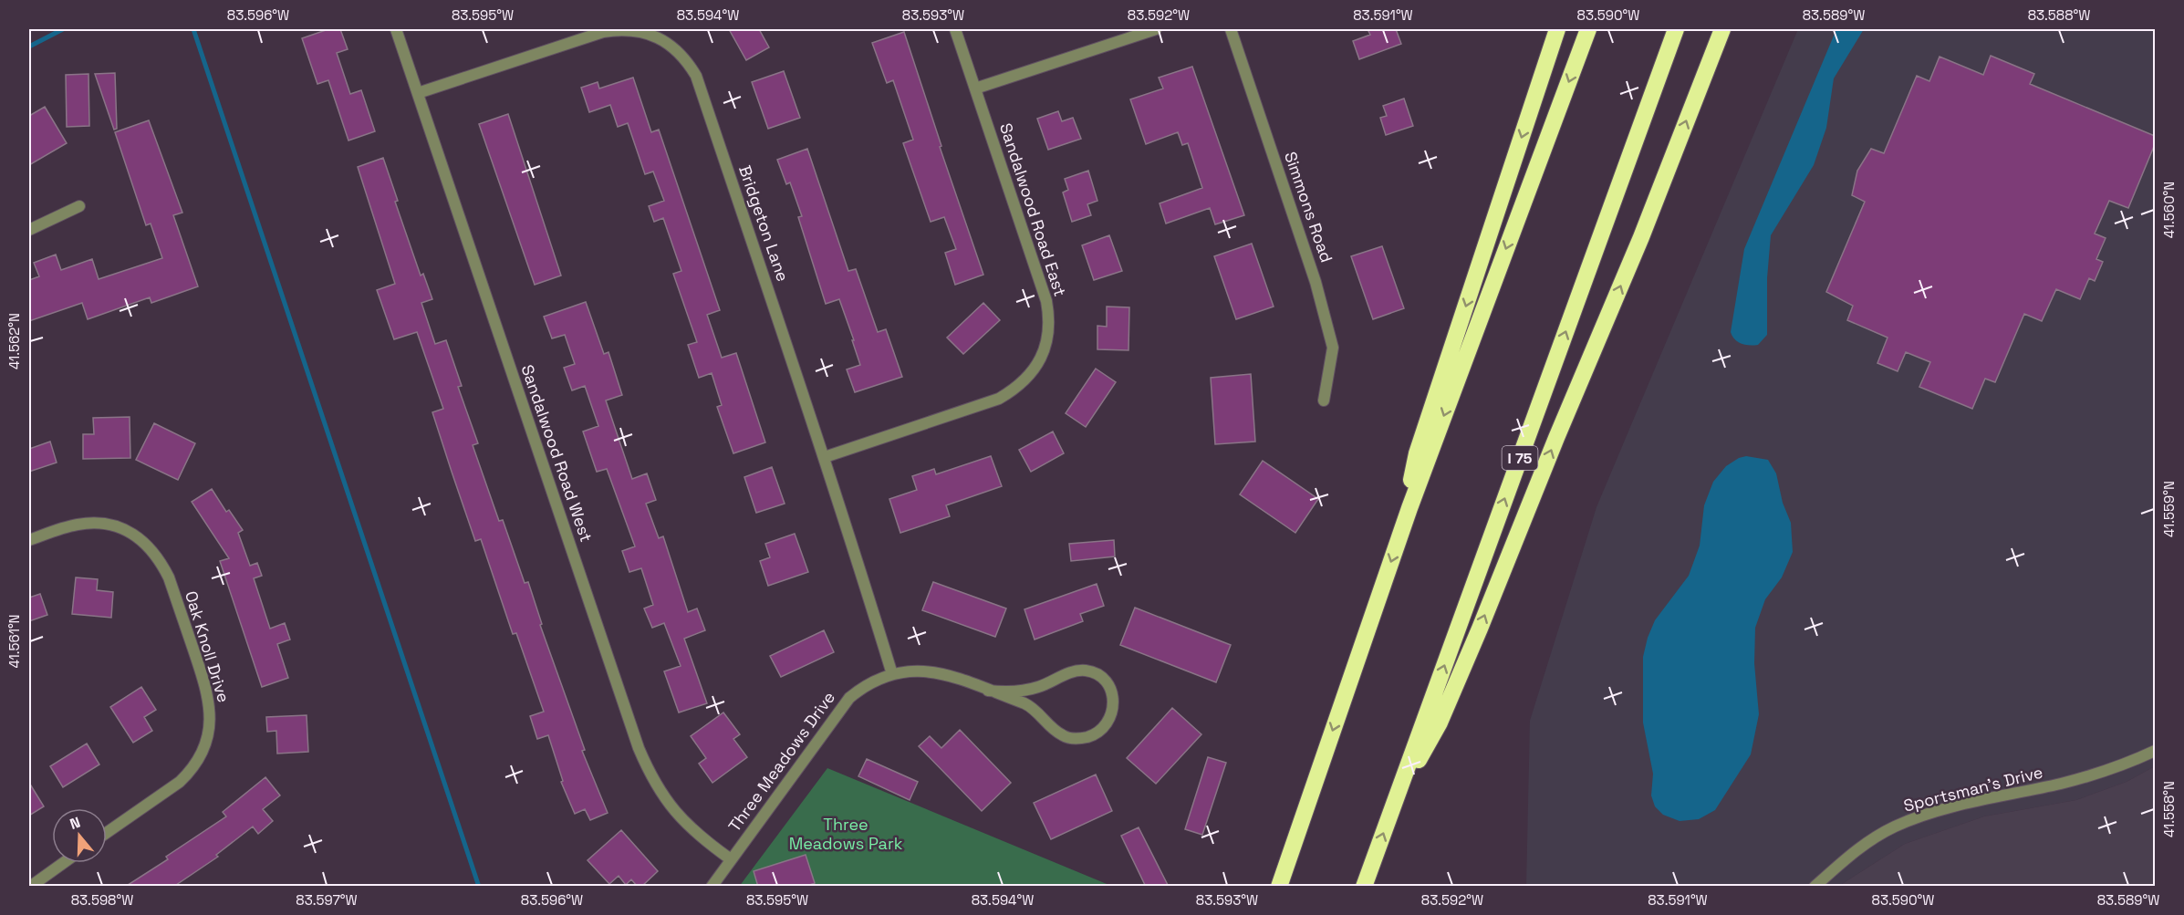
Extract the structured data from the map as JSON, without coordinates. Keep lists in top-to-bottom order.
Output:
{
  "streets": {
    "highway": ["I 75"],
    "street": [
      "Simmons Road",
      "Sandalwood Road East",
      "Bridgeton Lane",
      "Sandalwood Road West",
      "Oak Knoll Drive",
      "Three Meadows Drive",
      "Sportsman's Drive"
    ]
  },
  "crossings": [
    ["Sandalwood Road East", "Bridgeton Lane"],
    ["Bridgeton Lane", "Sandalwood Road West"],
    ["Bridgeton Lane", "Three Meadows Drive"],
    ["Sandalwood Road West", "Three Meadows Drive"]
  ],
  "parks": ["Three Meadows Park"],
  "north": "top",
  "coordinates": [
    "83.596°W",
    "83.595°W",
    "83.594°W",
    "83.593°W",
    "83.592°W",
    "83.591°W",
    "83.590°W",
    "83.589°W",
    "83.588°W",
    "41.560°N",
    "41.562°N",
    "41.559°N",
    "41.561°N",
    "41.558°N",
    "83.598°W",
    "83.597°W"
  ]
}
